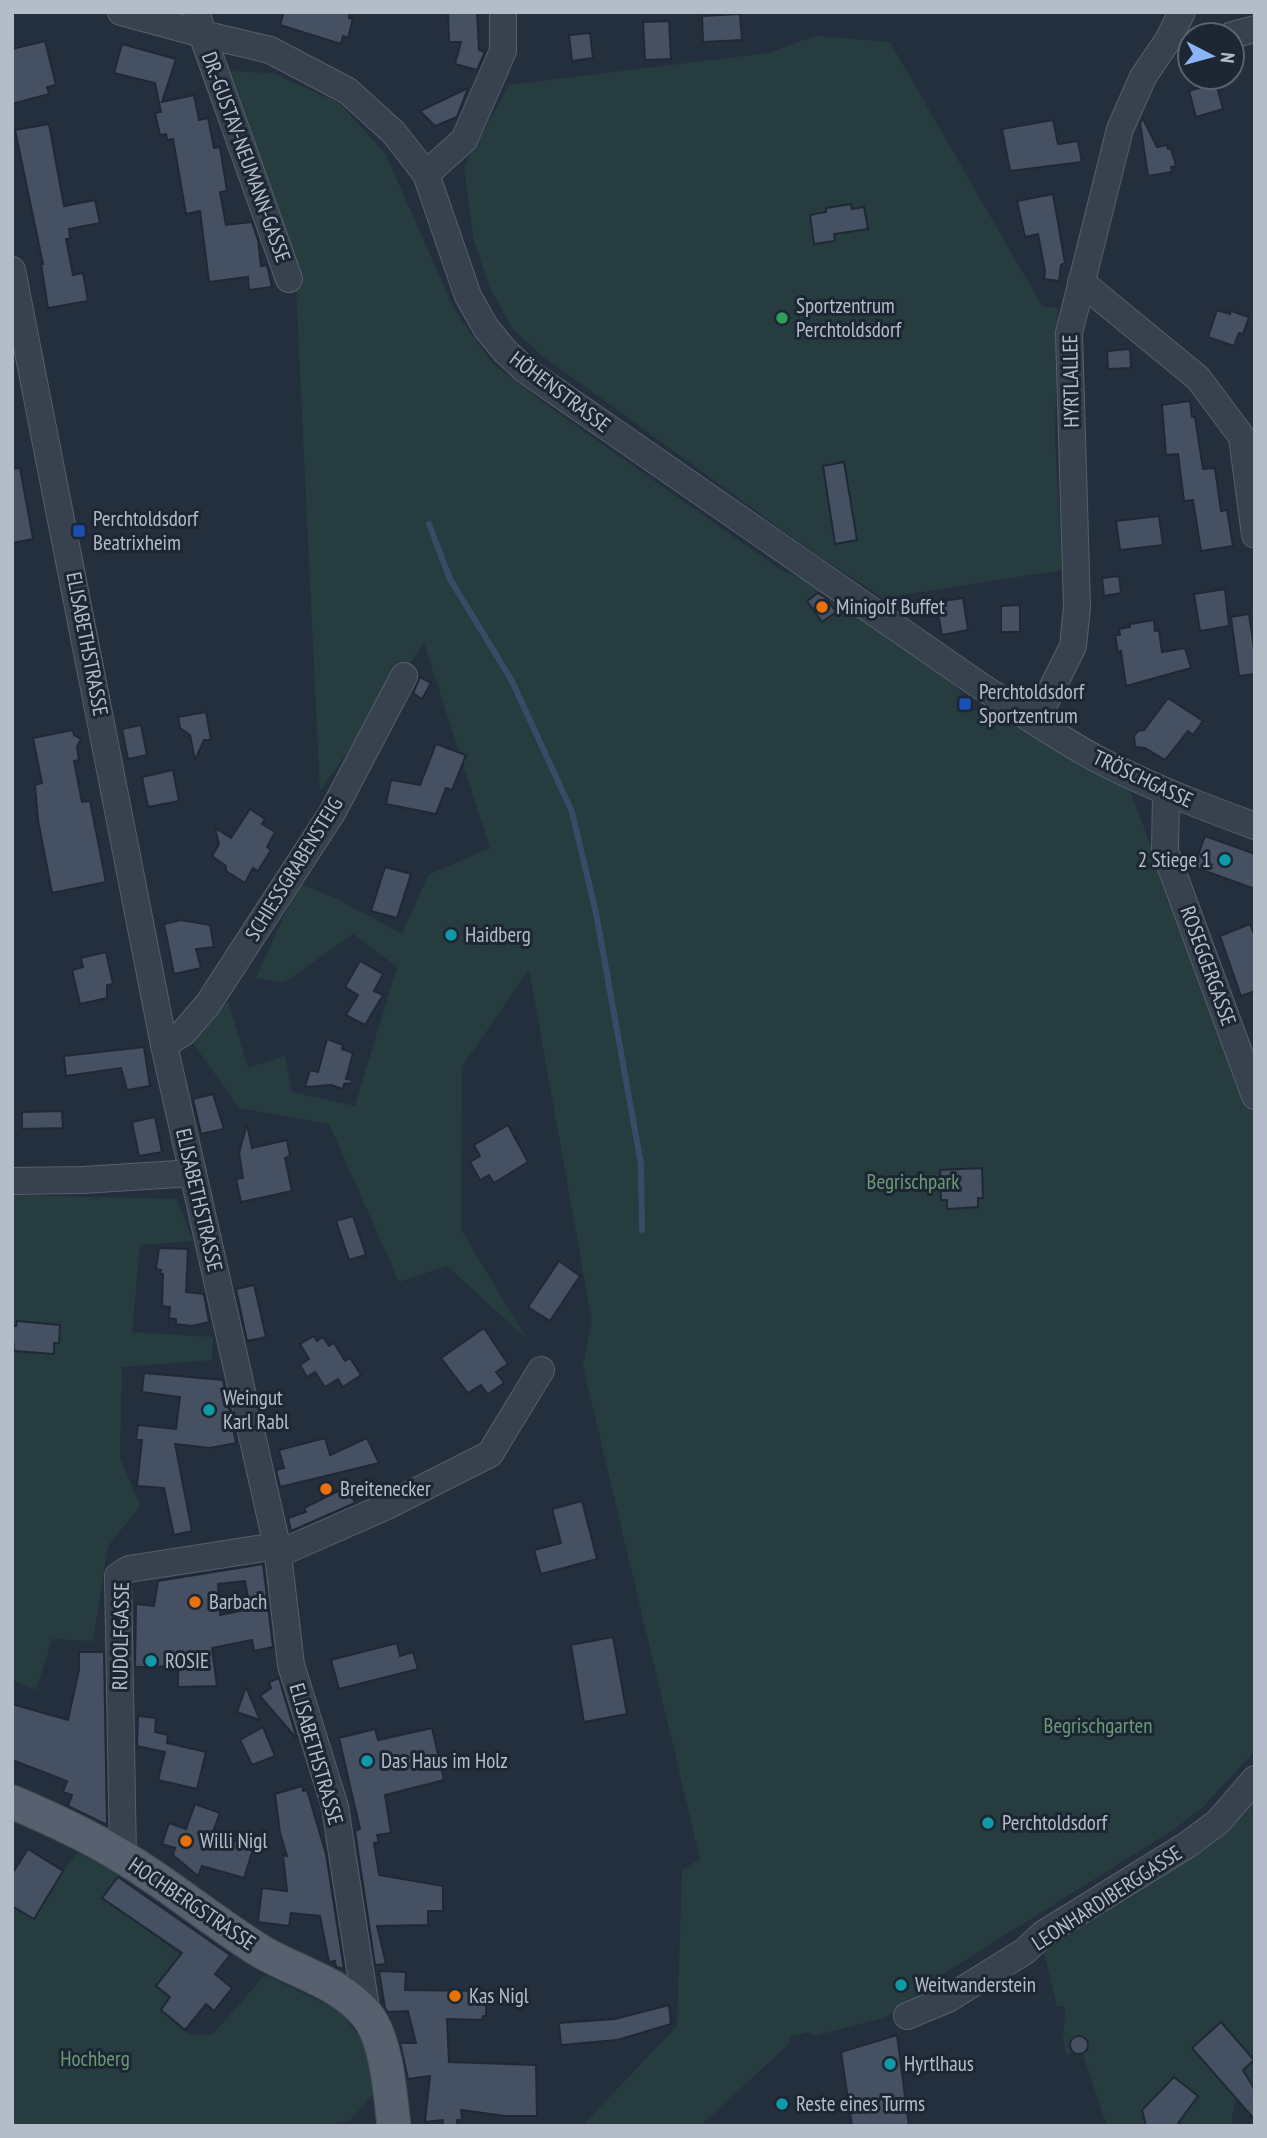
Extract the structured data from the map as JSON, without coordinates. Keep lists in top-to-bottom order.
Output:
{
  "streets": {
    "main road": ["ELISABETHSTRASSE", "HOCHBERGSTRASSE"],
    "street": [
      "DR.-GUSTAV-NEUMANN-GASSE",
      "HYRTLALLEE",
      "HÖHENSTRASSE",
      "TRÖSCHGASSE",
      "SCHIESSGRABENSTEIG",
      "ROSEGGERGASSE",
      "RUDOLFGASSE",
      "LEONHARDIBERGGASSE"
    ]
  },
  "crossings": [
    ["DR.-GUSTAV-NEUMANN-GASSE", "HÖHENSTRASSE"],
    ["HYRTLALLEE", "HÖHENSTRASSE"],
    ["HYRTLALLEE", "TRÖSCHGASSE"],
    ["HÖHENSTRASSE", "TRÖSCHGASSE"],
    ["ELISABETHSTRASSE", "SCHIESSGRABENSTEIG"],
    ["ELISABETHSTRASSE", "RUDOLFGASSE"],
    ["ELISABETHSTRASSE", "HOCHBERGSTRASSE"],
    ["TRÖSCHGASSE", "ROSEGGERGASSE"],
    ["RUDOLFGASSE", "HOCHBERGSTRASSE"]
  ],
  "parks": ["Begrischpark", "Begrischgarten", "Hochberg"],
  "places": {
    "other": [
      "Sportzentrum Perchtoldsdorf",
      "Minigolf Buffet",
      "2 Stiege 1",
      "Haidberg",
      "Weingut Karl Rabl",
      "Breitenecker",
      "Barbach",
      "ROSIE",
      "Das Haus im Holz",
      "Perchtoldsdorf",
      "Willi Nigl",
      "Weitwanderstein",
      "Kas Nigl",
      "Hyrtlhaus",
      "Reste eines Turms"
    ],
    "transit": ["Perchtoldsdorf Beatrixheim", "Perchtoldsdorf Sportzentrum"]
  },
  "north": "right"
}
